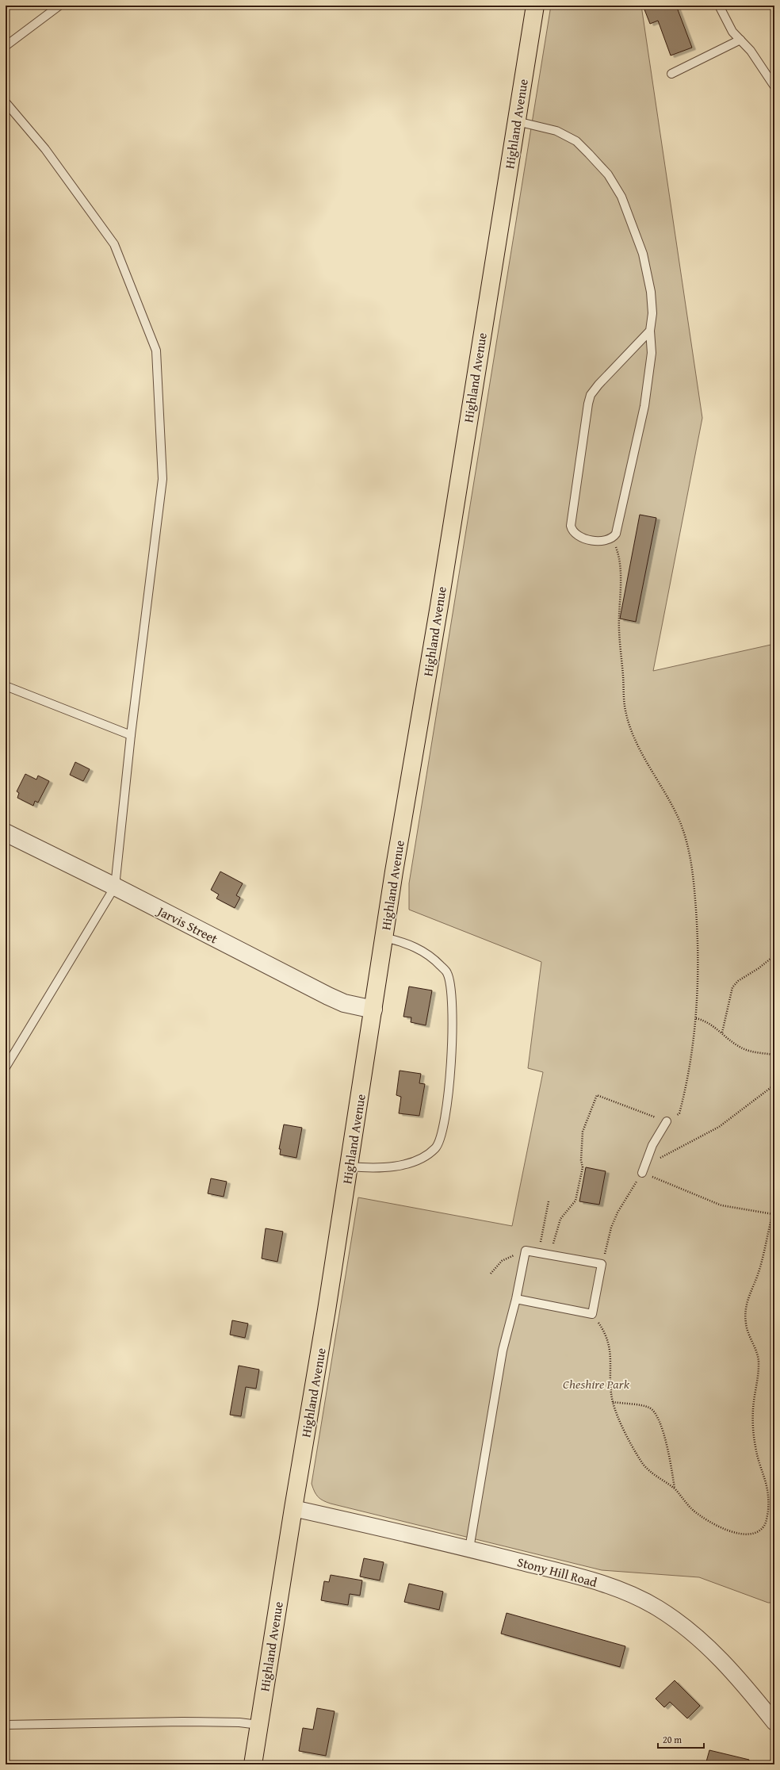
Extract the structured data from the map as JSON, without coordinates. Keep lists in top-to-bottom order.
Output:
{
  "streets": {
    "highway": ["Highland Avenue"],
    "street": ["Jarvis Street", "Stony Hill Road"]
  },
  "crossings": [
    ["Highland Avenue", "Jarvis Street"],
    ["Highland Avenue", "Stony Hill Road"]
  ],
  "parks": ["Cheshire Park"],
  "scale_bar": "20 m"
}
